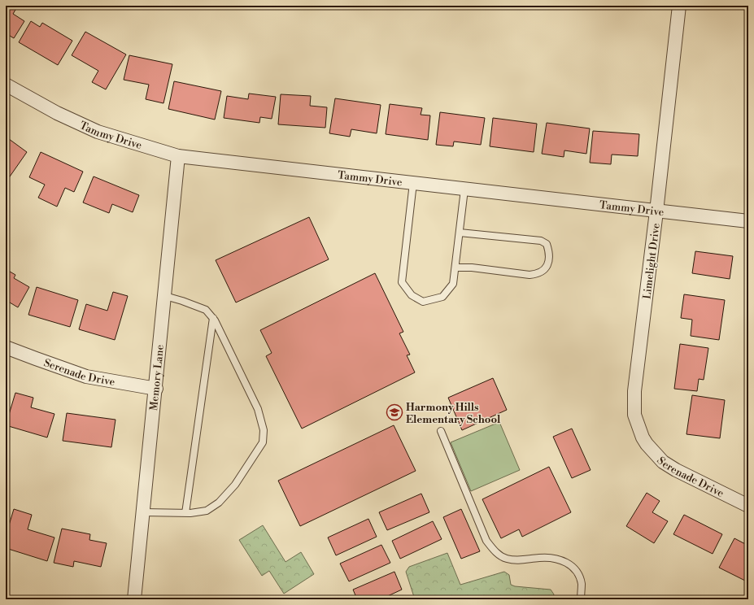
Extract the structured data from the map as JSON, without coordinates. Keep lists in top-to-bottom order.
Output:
{
  "streets": {
    "street": [
      "Tammy Drive",
      "Limelight Drive",
      "Serenade Drive",
      "Memory Lane"
    ]
  },
  "crossings": [
    ["Tammy Drive", "Limelight Drive"],
    ["Tammy Drive", "Memory Lane"],
    ["Limelight Drive", "Serenade Drive"],
    ["Serenade Drive", "Memory Lane"]
  ],
  "places": {
    "school or university": ["Harmony Hills Elementary School"]
  }
}
